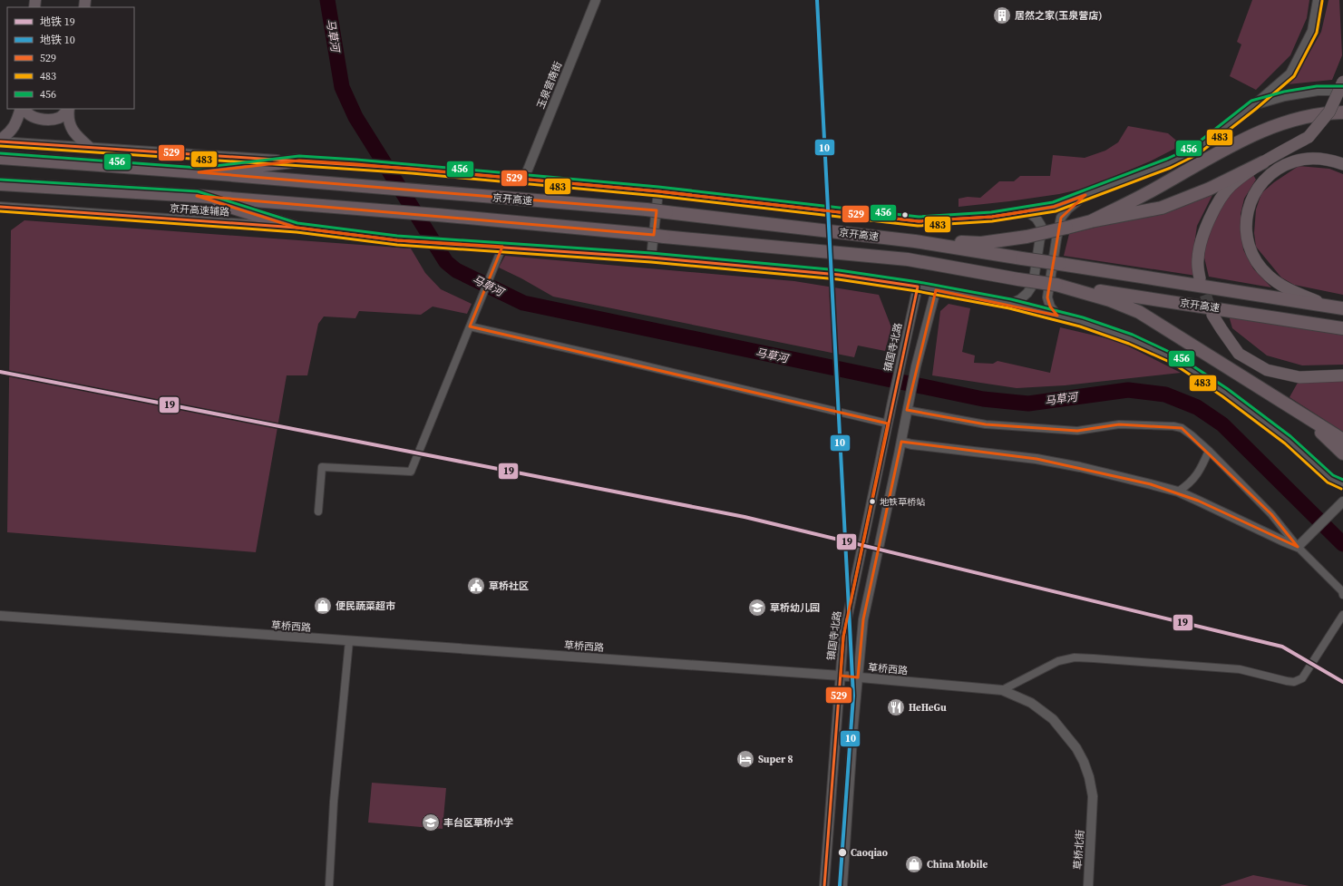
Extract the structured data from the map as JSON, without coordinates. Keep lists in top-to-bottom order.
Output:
{
  "streets": {
    "highway": ["京开高速"],
    "street": [
      "玉泉营南街",
      "京开高速辅路",
      "镇国寺北路",
      "草桥西路",
      "草桥北街"
    ]
  },
  "crossings": [
    ["镇国寺北路", "草桥西路"],
    ["草桥西路", "草桥北街"]
  ],
  "water": ["马草河"],
  "places": {
    "building": ["居然之家(玉泉营店)"],
    "other": ["地铁草桥站", "Caoqiao"],
    "public building": ["草桥社区"],
    "shop": ["便民蔬菜超市", "China Mobile"],
    "school or university": ["草桥幼儿园", "丰台区草桥小学"],
    "restaurant": ["HeHeGu"],
    "hotel": ["Super 8"]
  },
  "lines": [
    "metro line 10",
    "transit line 483",
    "transit line 456",
    "transit line 529",
    "metro line 19"
  ],
  "legend": [
    "地铁 19",
    "地铁 10",
    "529",
    "483",
    "456"
  ]
}
